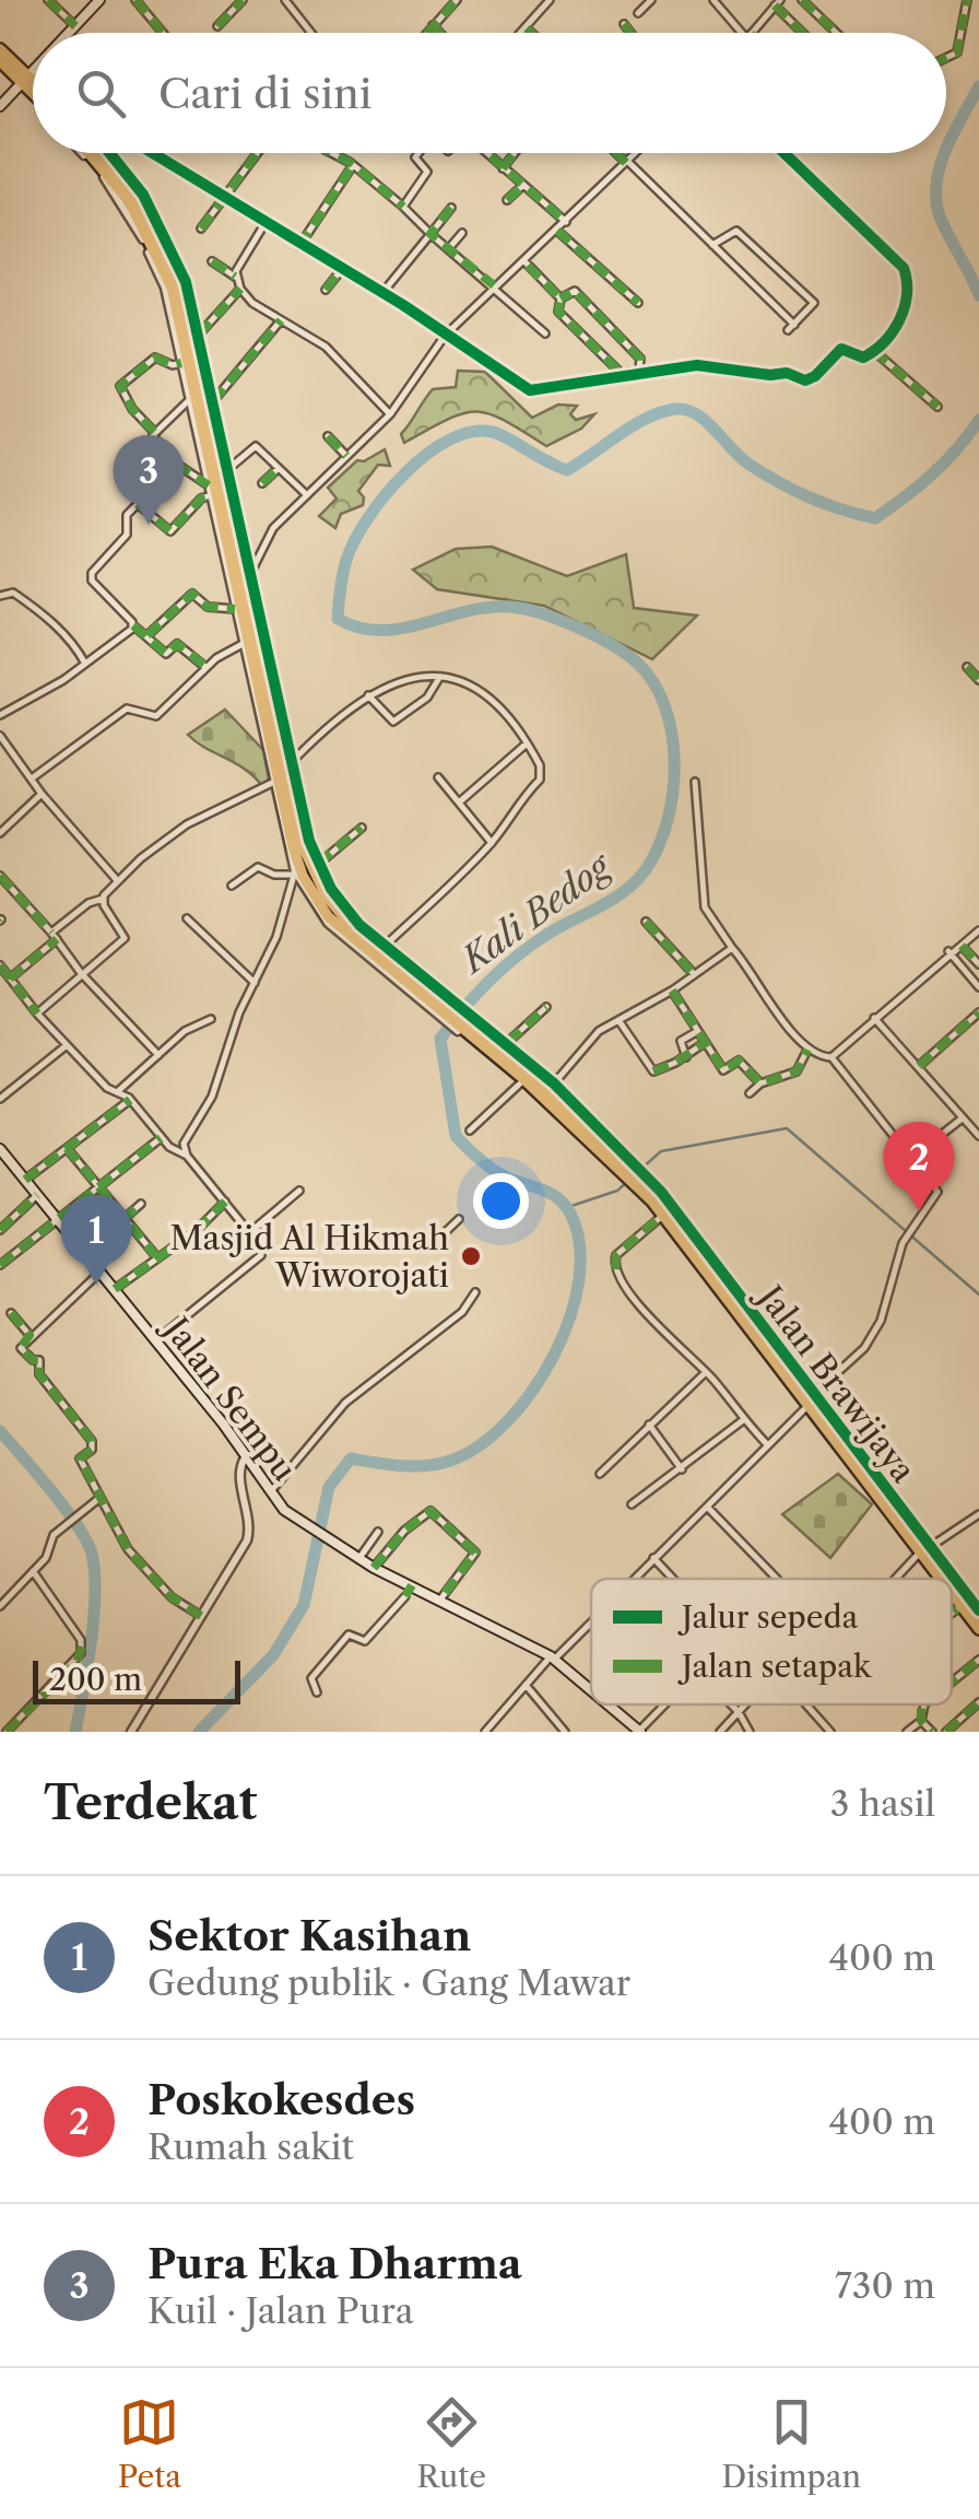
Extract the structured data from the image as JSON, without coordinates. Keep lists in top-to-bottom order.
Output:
{
  "streets": {
    "highway": ["Jalan Brawijaya"],
    "main road": ["Jalan Sempu"]
  },
  "water": ["Kali Bedog"],
  "places": ["Masjid Al Hikmah Wiworojati"],
  "legend": ["Jalur sepeda", "Jalan setapak"],
  "scale_bar": "200 m",
  "page": {
    "search": "Cari di sini",
    "pins": ["3", "2", "1"],
    "scale": "200 m",
    "heading": ["Terdekat", "3 hasil"],
    "list": [
      {
        "mark": "1",
        "name": "Sektor Kasihan",
        "note": "Gedung publik · Gang Mawar",
        "value": "400 m"
      },
      {
        "mark": "2",
        "name": "Poskokesdes",
        "note": "Rumah sakit",
        "value": "400 m"
      },
      {
        "mark": "3",
        "name": "Pura Eka Dharma",
        "note": "Kuil · Jalan Pura",
        "value": "730 m"
      }
    ],
    "nav": ["Peta", "Rute", "Disimpan"]
  }
}
